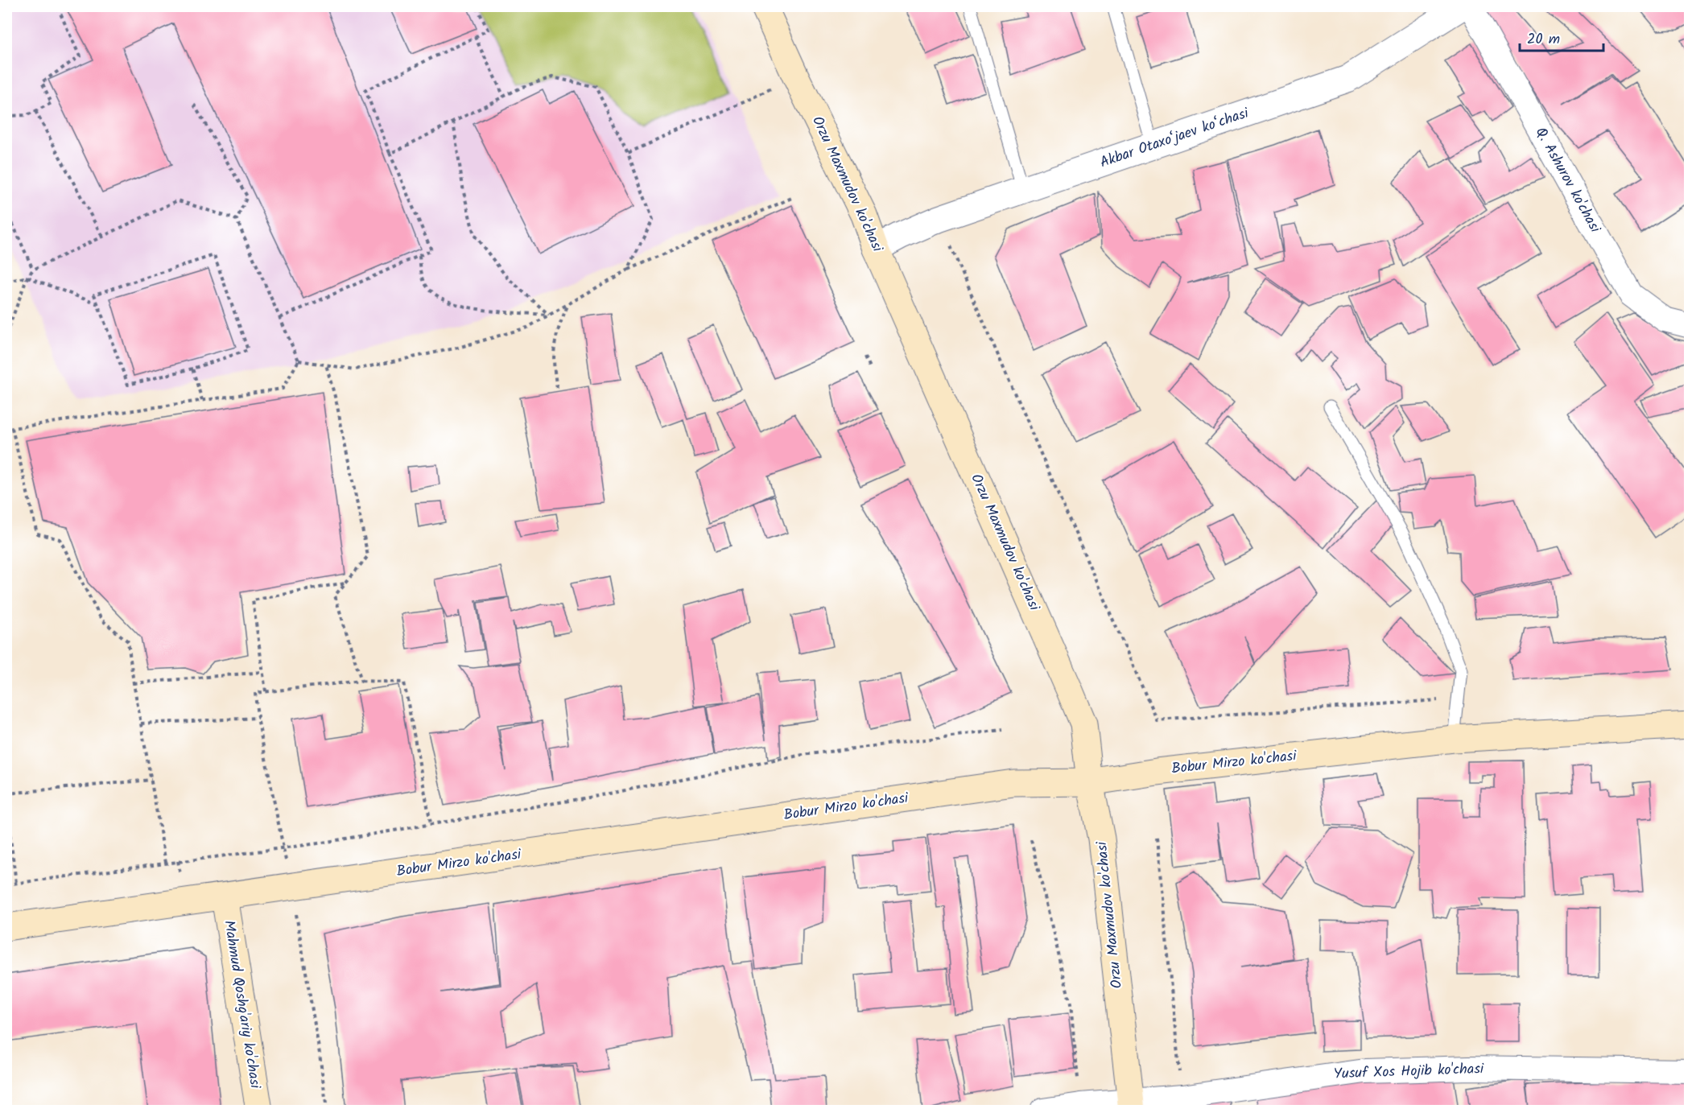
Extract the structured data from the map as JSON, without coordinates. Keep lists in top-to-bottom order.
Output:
{
  "streets": {
    "main road": ["Orzu Maxmudov ko'chasi", "Bobur Mirzo ko'chasi", "Mahmud Qoshg'ariy ko'chasi"],
    "street": ["Akbar Otaxo‘jaev ko‘chasi", "Q. Ashurov ko'chasi", "Yusuf Xos Hojib ko'chasi"]
  },
  "crossings": [
    ["Akbar Otaxo‘jaev ko‘chasi", "Orzu Maxmudov ko'chasi"],
    ["Orzu Maxmudov ko'chasi", "Bobur Mirzo ko'chasi"],
    ["Orzu Maxmudov ko'chasi", "Yusuf Xos Hojib ko'chasi"],
    ["Bobur Mirzo ko'chasi", "Mahmud Qoshg'ariy ko'chasi"]
  ],
  "scale_bar": "20 m"
}
